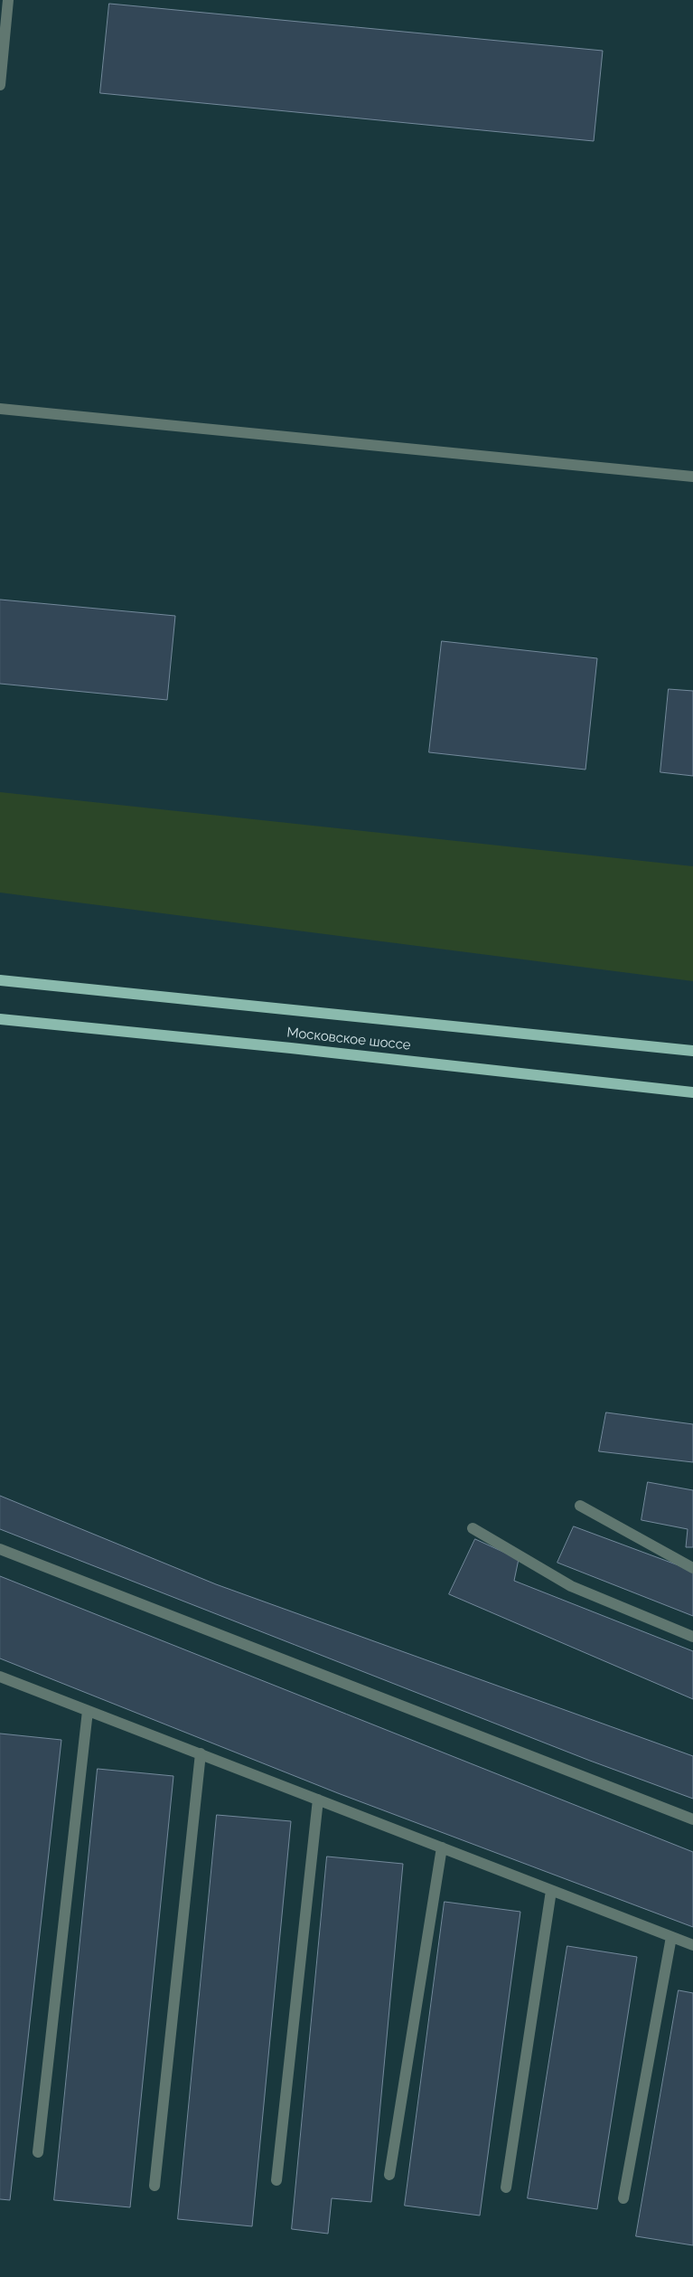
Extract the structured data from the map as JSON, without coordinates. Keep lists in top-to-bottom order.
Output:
{
  "streets": {
    "main road": ["Московское шоссе"]
  }
}
